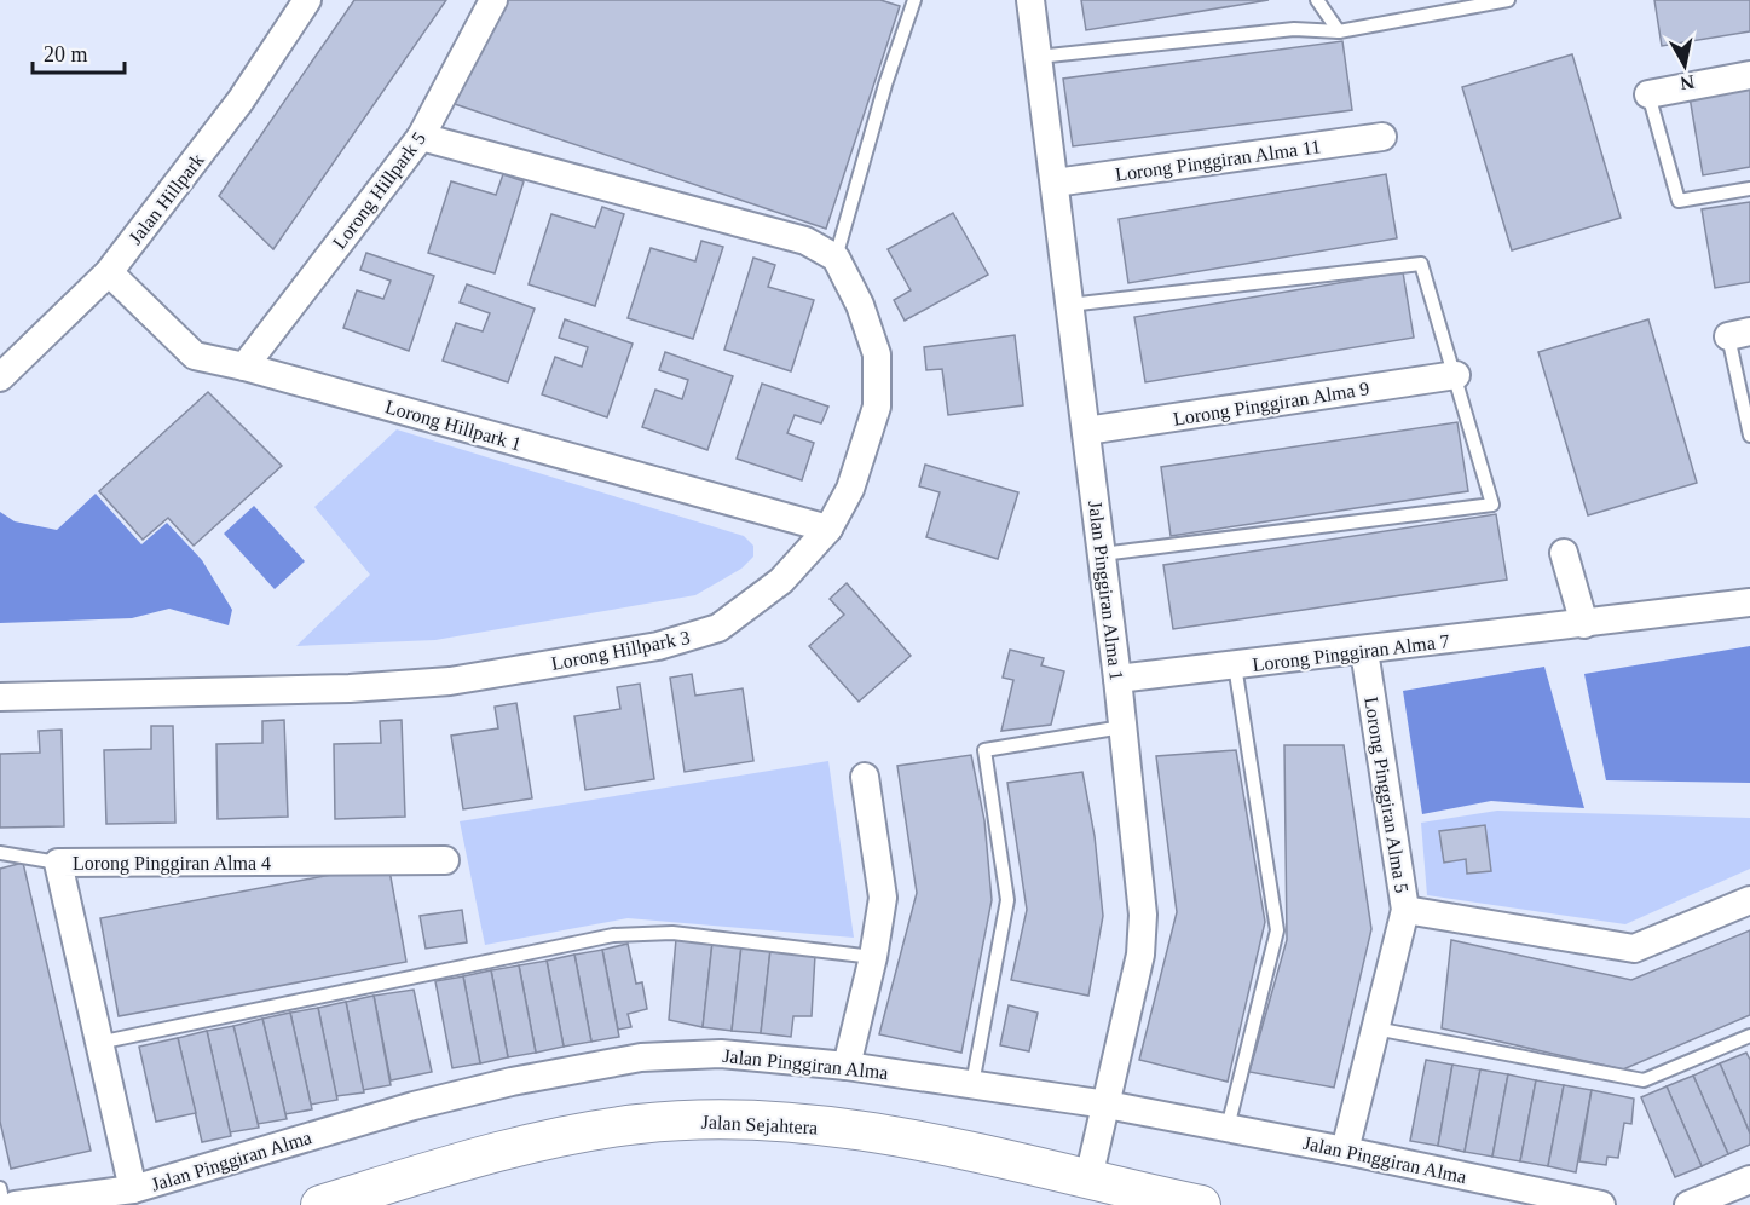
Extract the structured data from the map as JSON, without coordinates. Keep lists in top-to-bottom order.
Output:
{
  "streets": {
    "main road": ["Jalan Sejahtera"],
    "street": [
      "Lorong Pinggiran Alma 11",
      "Lorong Hillpark 5",
      "Jalan Hillpark",
      "Lorong Pinggiran Alma 9",
      "Lorong Hillpark 1",
      "Jalan Pinggiran Alma 1",
      "Lorong Hillpark 3",
      "Lorong Pinggiran Alma 7",
      "Lorong Pinggiran Alma 5",
      "Lorong Pinggiran Alma 4",
      "Jalan Pinggiran Alma"
    ]
  },
  "crossings": [
    ["Lorong Pinggiran Alma 11", "Jalan Pinggiran Alma 1"],
    ["Lorong Hillpark 5", "Lorong Hillpark 1"],
    ["Jalan Hillpark", "Lorong Hillpark 1"],
    ["Lorong Pinggiran Alma 9", "Jalan Pinggiran Alma 1"],
    ["Lorong Hillpark 1", "Lorong Hillpark 3"],
    ["Jalan Pinggiran Alma 1", "Lorong Pinggiran Alma 7"],
    ["Jalan Pinggiran Alma 1", "Jalan Pinggiran Alma"],
    ["Jalan Pinggiran Alma 1", "Jalan Sejahtera"],
    ["Lorong Pinggiran Alma 7", "Lorong Pinggiran Alma 5"],
    ["Lorong Pinggiran Alma 5", "Jalan Pinggiran Alma"],
    ["Lorong Pinggiran Alma 4", "Jalan Pinggiran Alma"]
  ],
  "scale_bar": "20 m",
  "north": "bottom"
}
